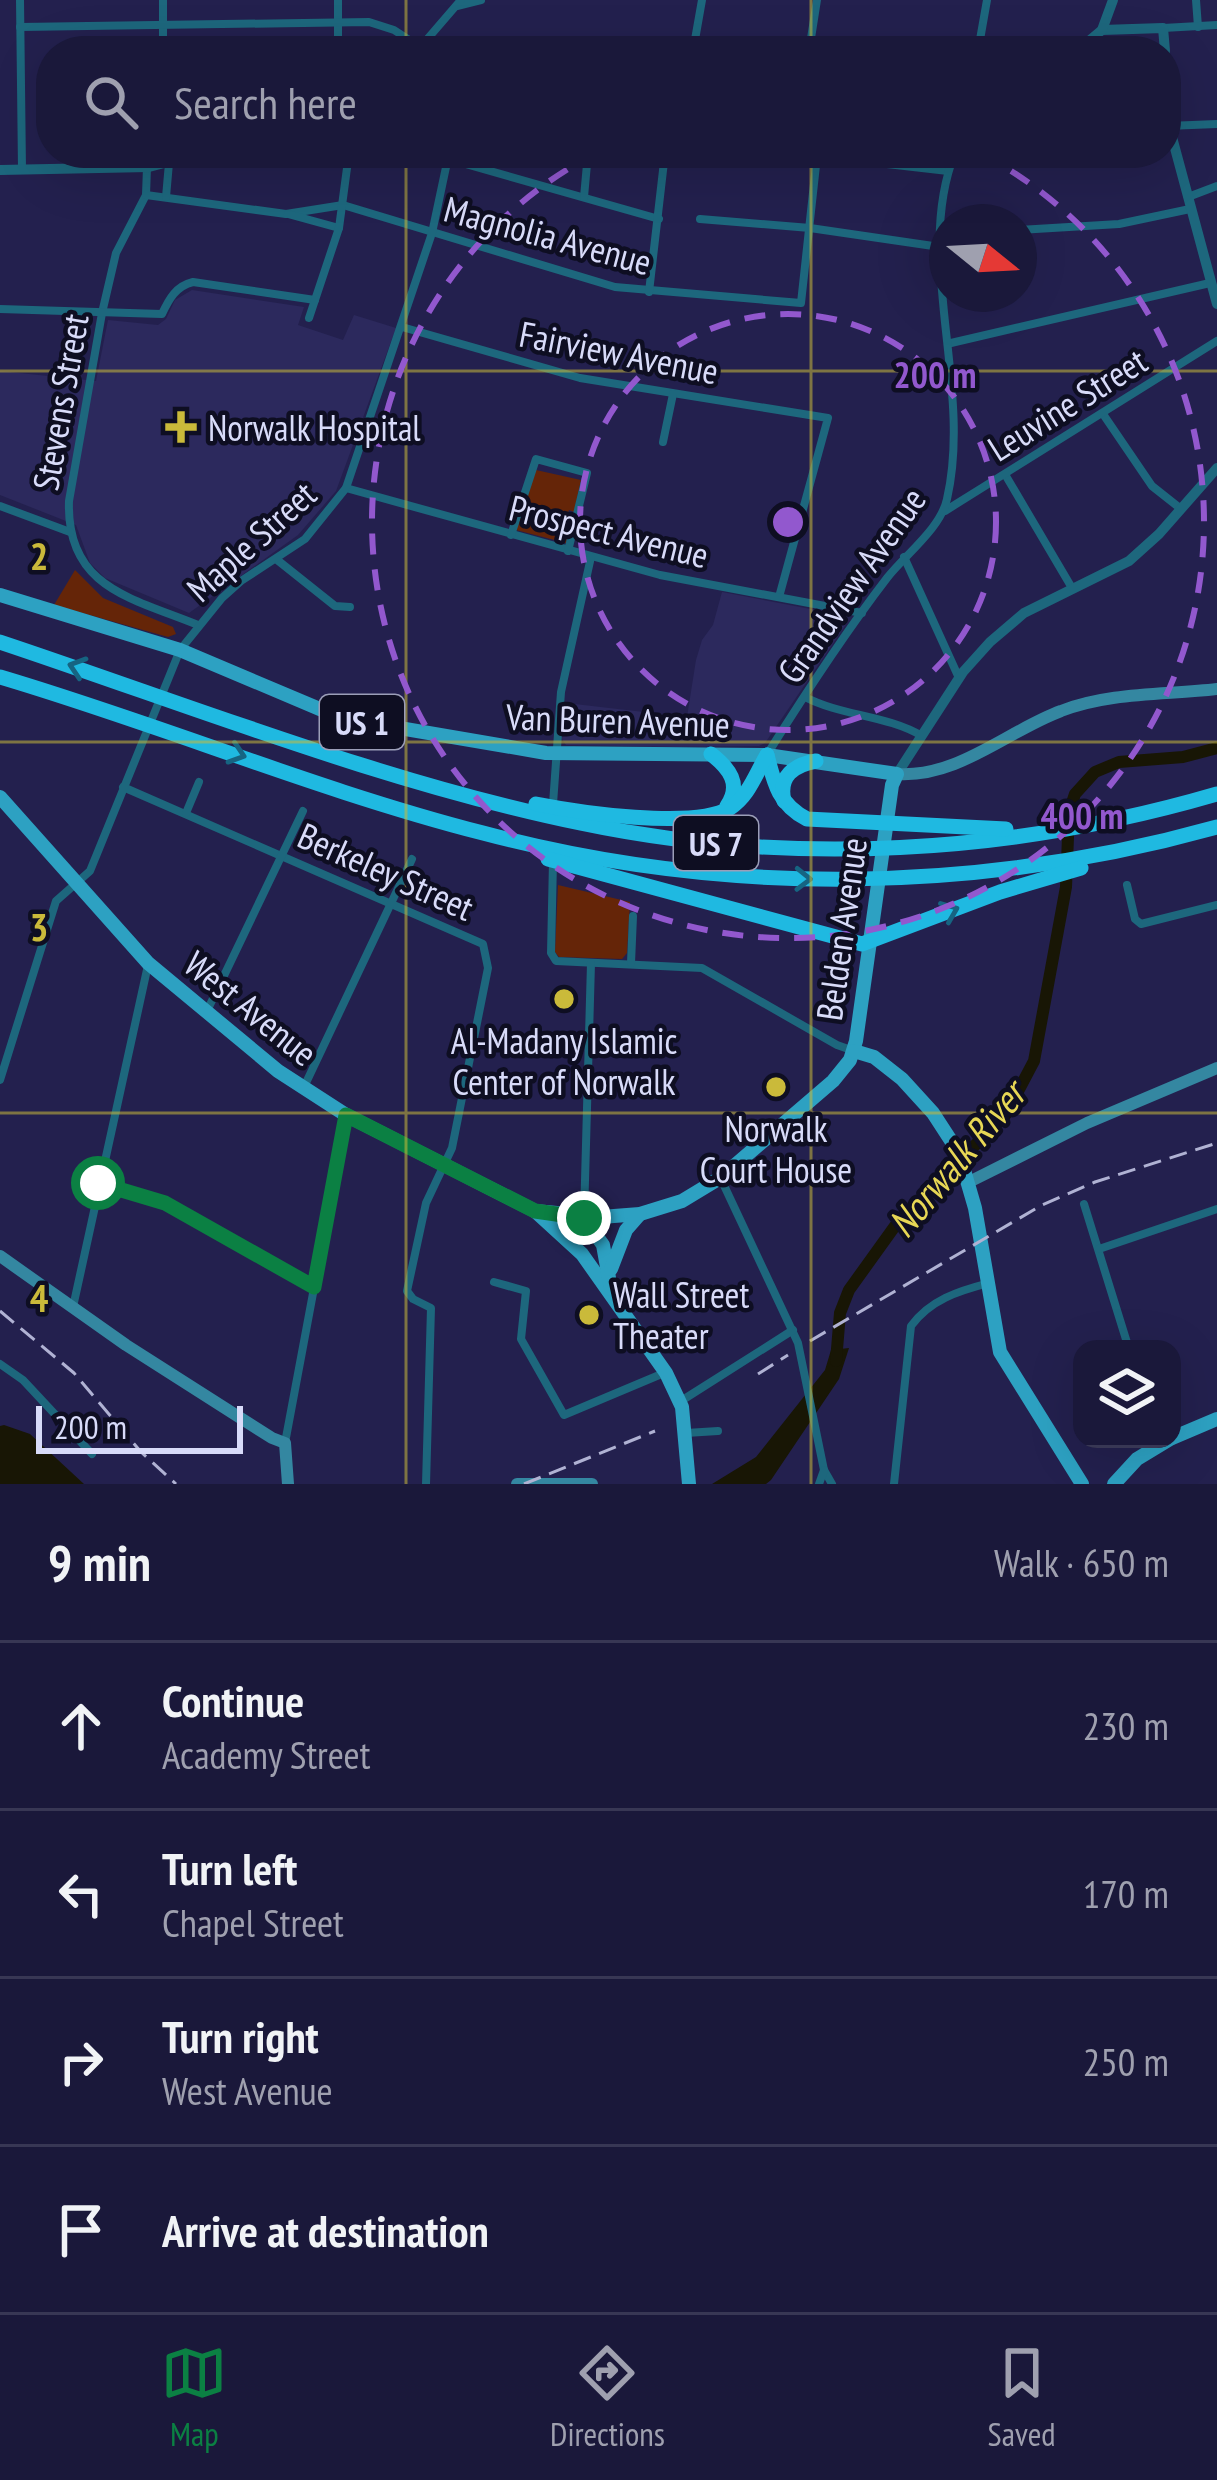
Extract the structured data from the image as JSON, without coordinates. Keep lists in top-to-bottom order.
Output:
{
  "streets": {
    "highway": ["US 7"],
    "main road": [
      "Van Buren Avenue",
      "US 1",
      "Belden Avenue",
      "West Avenue"
    ],
    "street": [
      "Magnolia Avenue",
      "Fairview Avenue",
      "Stevens Street",
      "Leuvine Street",
      "Prospect Avenue",
      "Maple Street",
      "Grandview Avenue",
      "Berkeley Street"
    ]
  },
  "crossings": [
    ["Magnolia Avenue", "Maple Street"],
    ["Fairview Avenue", "Prospect Avenue"],
    ["Fairview Avenue", "Maple Street"],
    ["Stevens Street", "Maple Street"],
    ["Leuvine Street", "Grandview Avenue"],
    ["Prospect Avenue", "Maple Street"],
    ["Prospect Avenue", "Grandview Avenue"],
    ["Maple Street", "Van Buren Avenue"],
    ["Maple Street", "Berkeley Street"],
    ["Maple Street", "West Avenue"],
    ["Grandview Avenue", "Van Buren Avenue"],
    ["Van Buren Avenue", "Belden Avenue"],
    ["Berkeley Street", "West Avenue"],
    ["Belden Avenue", "West Avenue"]
  ],
  "water": ["Norwalk River"],
  "places": {
    "health": ["Norwalk Hospital"],
    "other": ["Al-Madany Islamic Center of Norwalk", "Norwalk Court House", "Wall Street Theater"]
  },
  "scale_bar": "200 m",
  "north": "right",
  "page": {
    "search": "Search here",
    "scale": "200 m",
    "heading": ["9 min", "Walk · 650 m"],
    "list": [
      ["Continue", "Academy Street", "230 m"],
      ["Turn left", "Chapel Street", "170 m"],
      ["Turn right", "West Avenue", "250 m"],
      "Arrive at destination"
    ],
    "nav": ["Map", "Directions", "Saved"]
  },
  "grid": {
    "rows": ["2", "3", "4"]
  },
  "rings": ["200 m", "400 m"]
}
